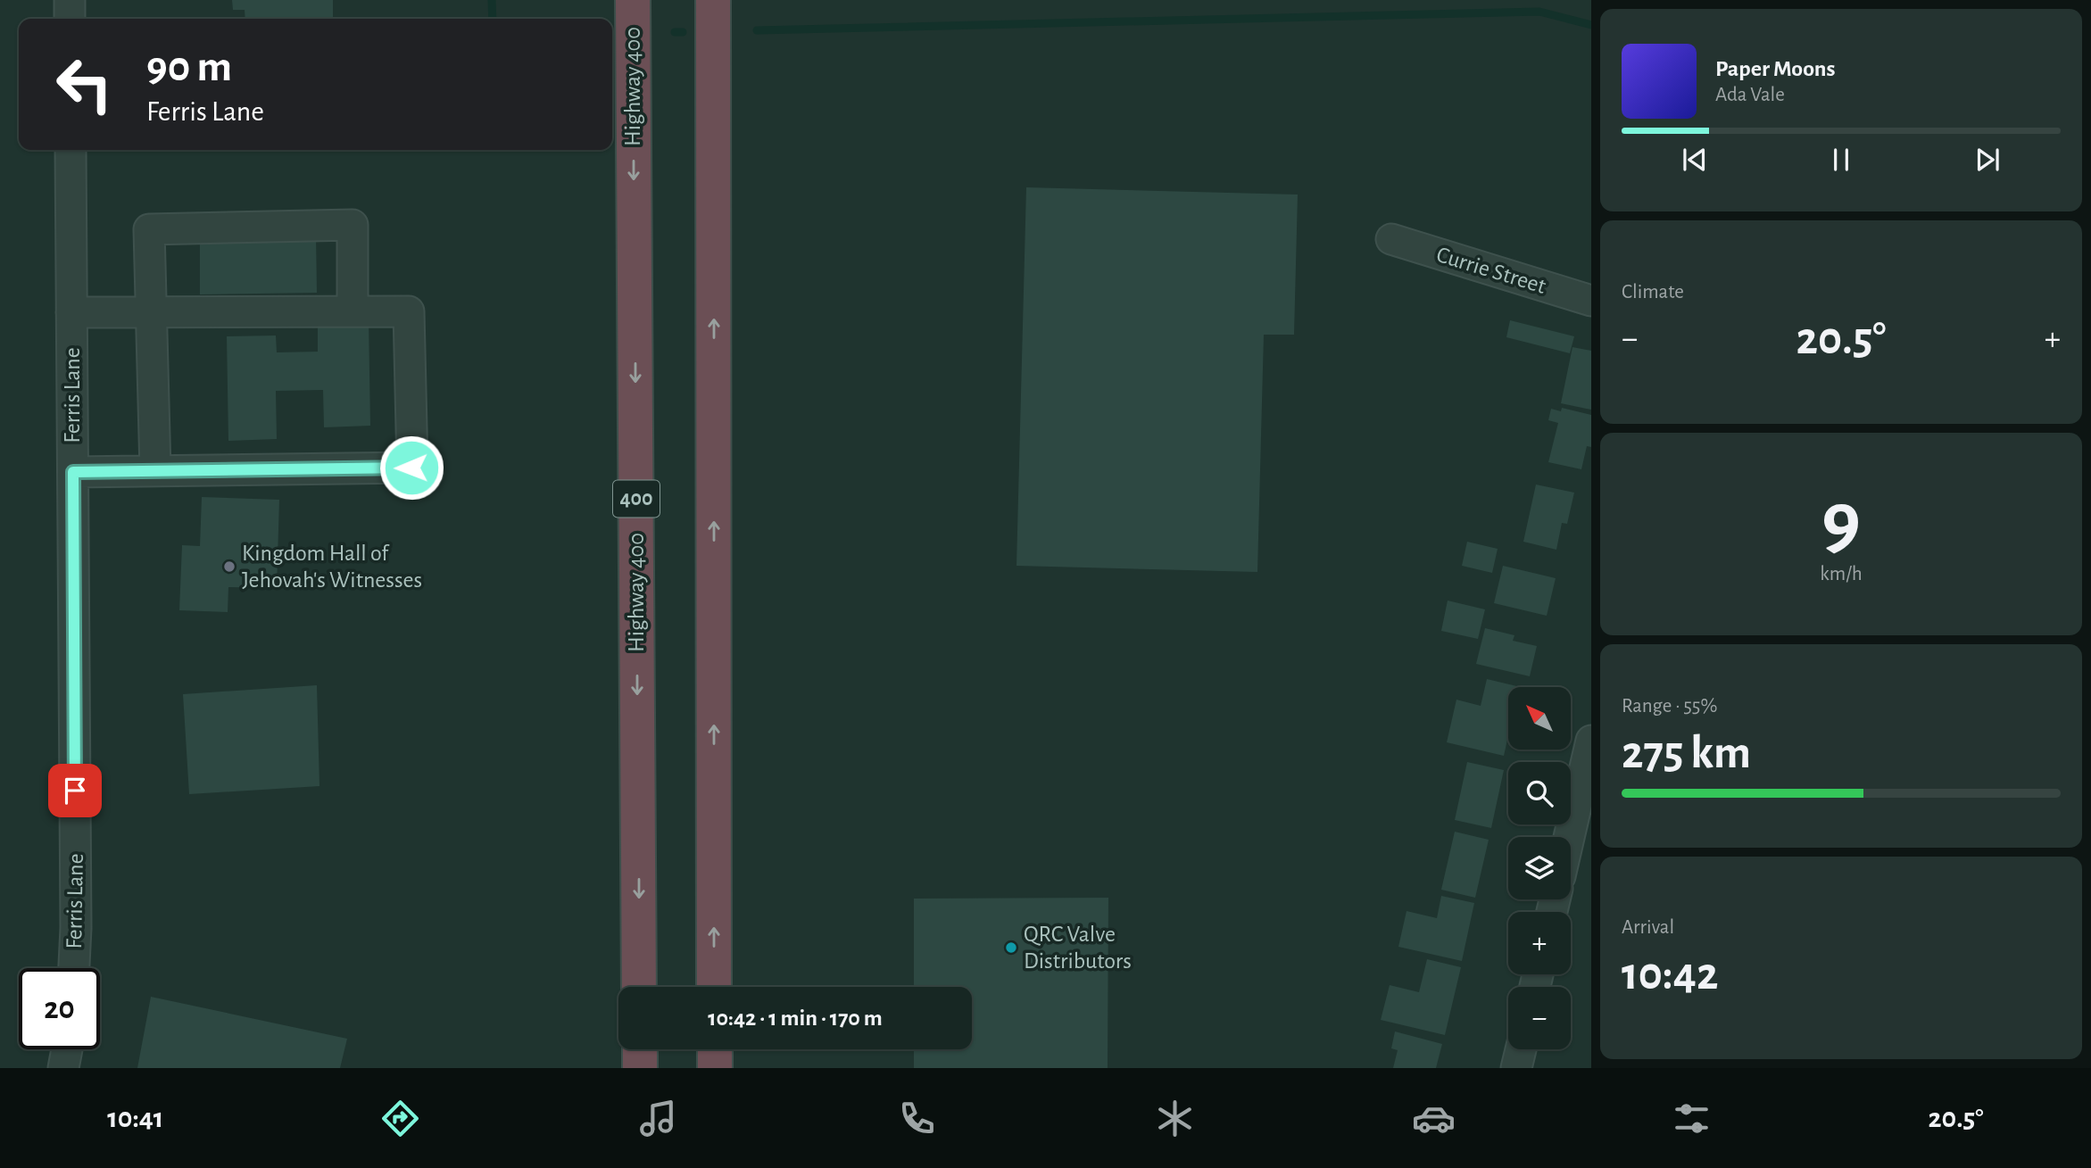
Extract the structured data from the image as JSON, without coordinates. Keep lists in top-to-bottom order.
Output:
{
  "streets": {
    "highway": ["Highway 400", "400"],
    "street": ["Currie Street", "Ferris Lane"]
  },
  "places": ["Kingdom Hall of Jehovah's Witnesses", "QRC Valve Distributors"],
  "north": "top left",
  "page": {
    "turn": ["90 m", "Ferris Lane"],
    "song": ["Paper Moons", "Ada Vale"],
    "tile": [
      "Climate",
      ["9", "km/h"],
      ["Range · 55%", "275 km"],
      ["Arrival", "10:42"]
    ],
    "heat": ["−", "20.5°", "+"],
    "map_buttons": ["+", "−"],
    "limit": "20",
    "trip": "10:42 · 1 min · 170 m",
    "tabs": ["10:41", "20.5°"]
  }
}
